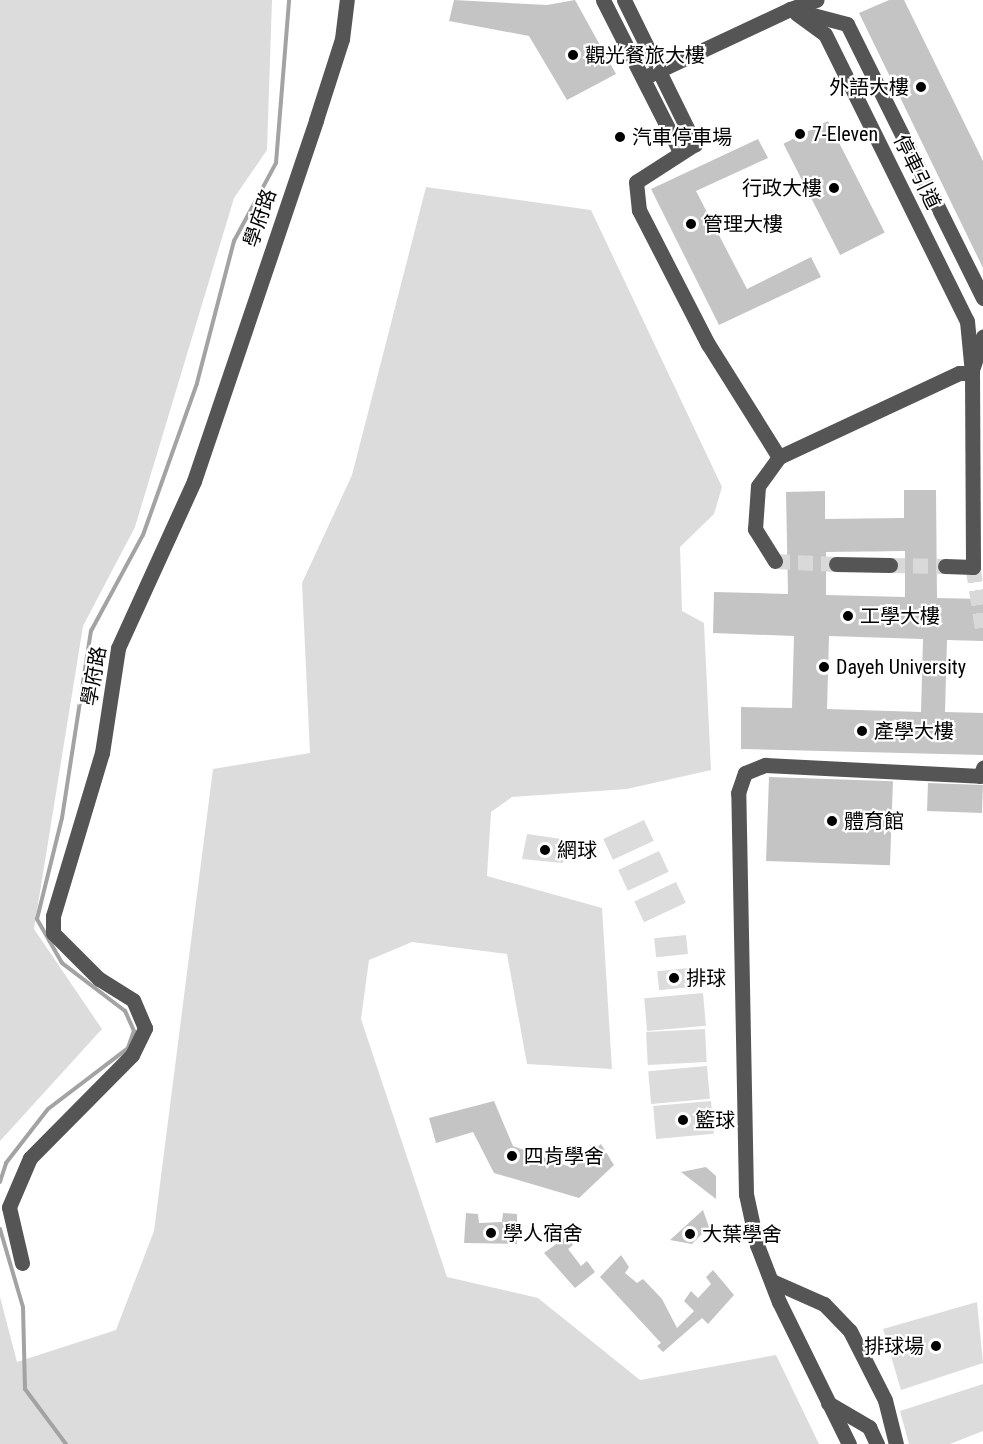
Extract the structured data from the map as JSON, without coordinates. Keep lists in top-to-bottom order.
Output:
{
  "streets": {
    "street": ["停車引道", "學府路"]
  },
  "places": [
    "觀光餐旅大樓",
    "外語大樓",
    "7-Eleven",
    "汽車停車場",
    "行政大樓",
    "管理大樓",
    "工學大樓",
    "Dayeh University",
    "產學大樓",
    "體育館",
    "網球",
    "排球",
    "籃球",
    "四肯學舍",
    "學人宿舍",
    "大葉學舍",
    "排球場"
  ]
}
